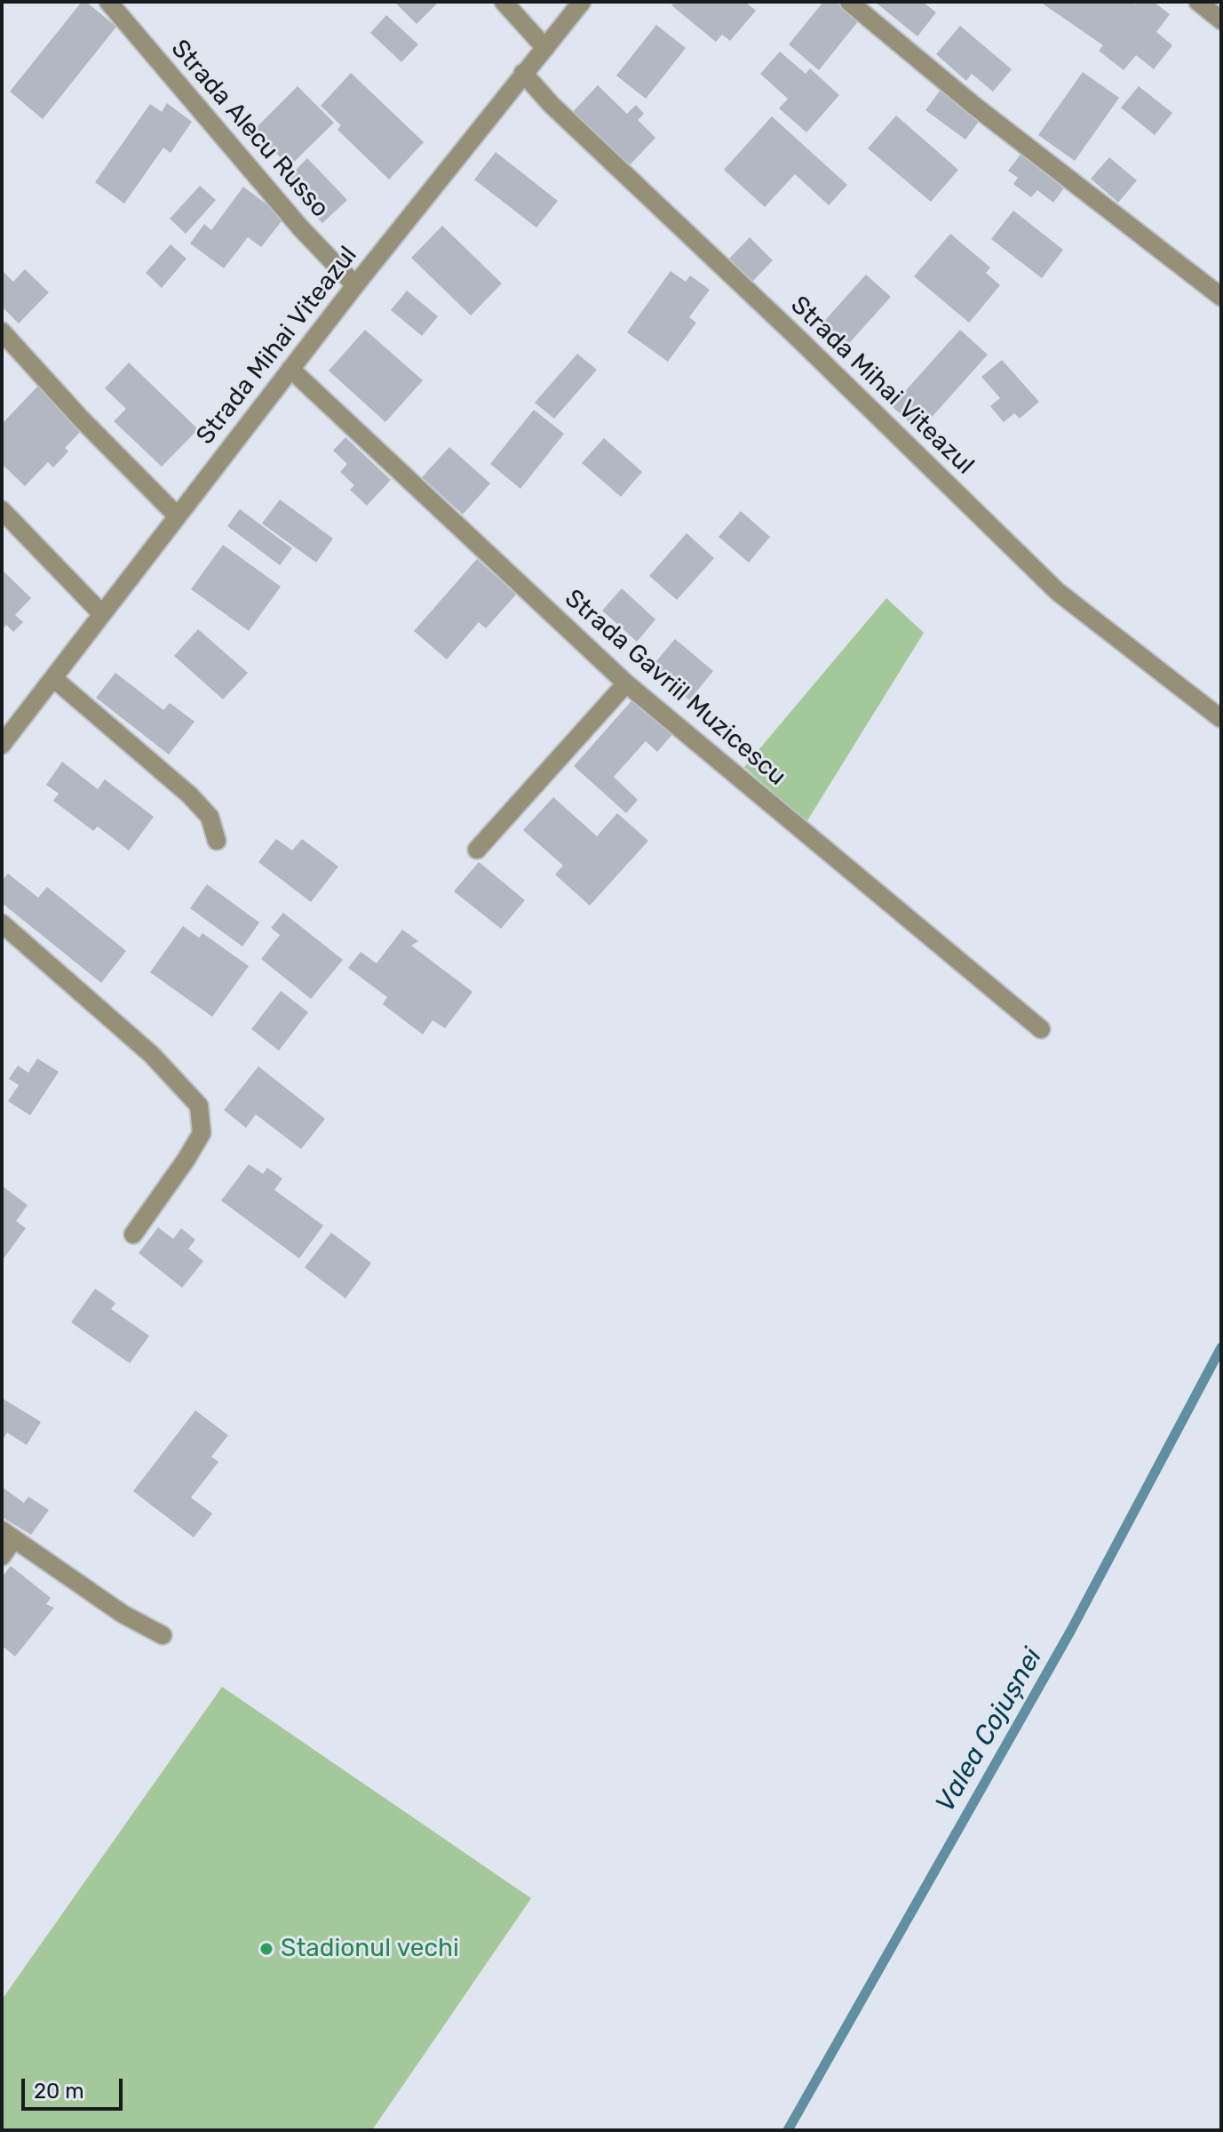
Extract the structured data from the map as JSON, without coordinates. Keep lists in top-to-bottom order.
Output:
{
  "streets": {
    "street": ["Strada Alecu Russo", "Strada Mihai Viteazul", "Strada Gavriil Muzicescu"]
  },
  "crossings": [
    ["Strada Alecu Russo", "Strada Mihai Viteazul"],
    ["Strada Mihai Viteazul", "Strada Gavriil Muzicescu"]
  ],
  "water": ["Valea Cojușnei"],
  "places": ["Stadionul vechi"],
  "scale_bar": "20 m"
}
